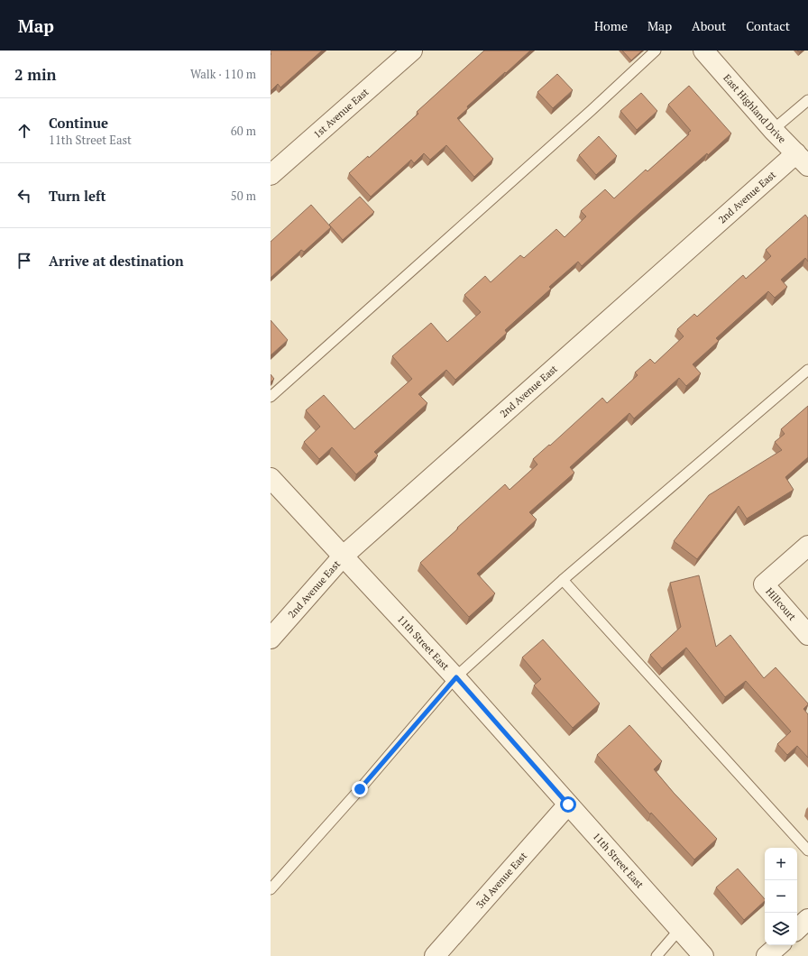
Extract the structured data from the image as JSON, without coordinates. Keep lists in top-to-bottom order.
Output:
{
  "streets": {
    "street": [
      "East Highland Drive",
      "1st Avenue East",
      "2nd Avenue East",
      "Hillcourt",
      "11th Street East",
      "3rd Avenue East"
    ]
  },
  "crossings": [
    ["East Highland Drive", "2nd Avenue East"],
    ["2nd Avenue East", "11th Street East"],
    ["11th Street East", "3rd Avenue East"]
  ],
  "page": {
    "header": "Map",
    "nav": [
      "Home",
      "Map",
      "About",
      "Contact"
    ],
    "heading": ["2 min", "Walk · 110 m"],
    "list": [
      ["Continue", "11th Street East", "60 m"],
      ["Turn left", "50 m"],
      "Arrive at destination"
    ],
    "map_buttons": ["+", "−"]
  }
}
